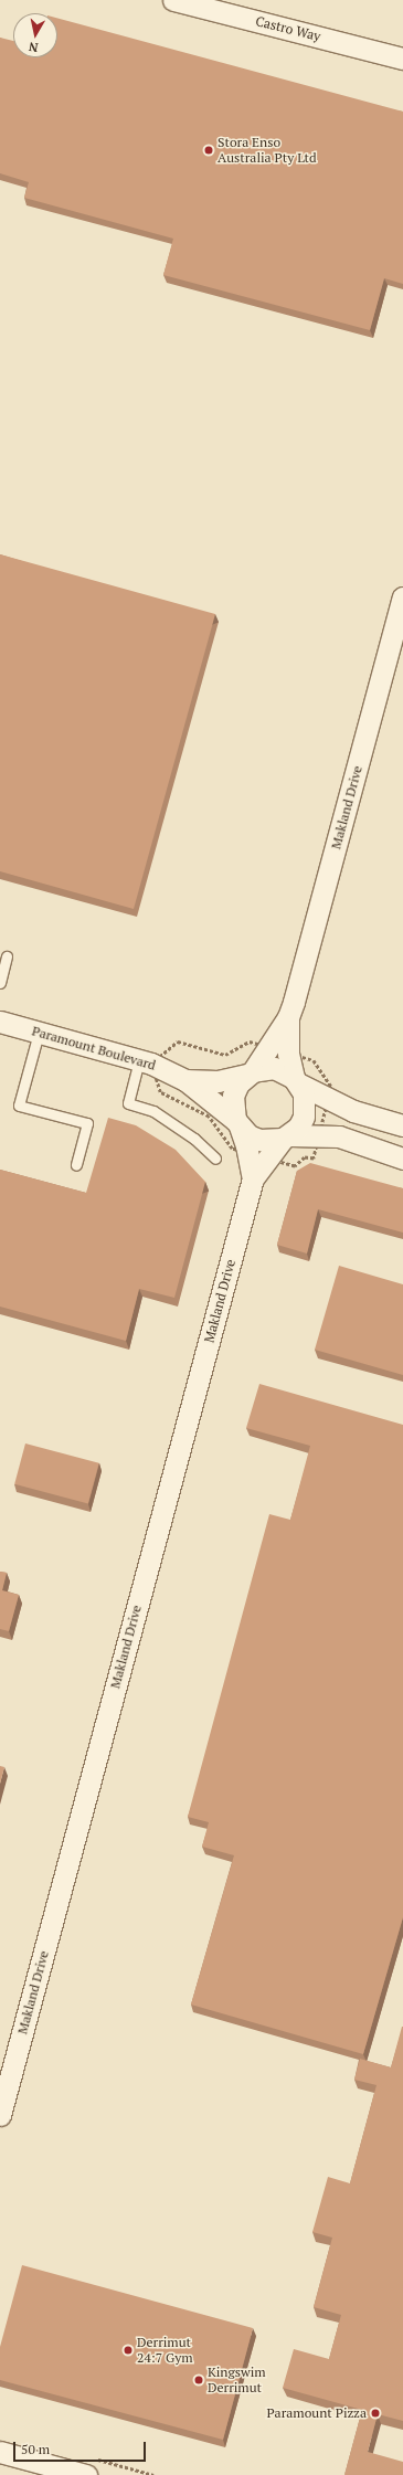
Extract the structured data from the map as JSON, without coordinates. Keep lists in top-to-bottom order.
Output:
{
  "streets": {
    "street": ["Castro Way", "Makland Drive", "Paramount Boulevard"]
  },
  "crossings": [
    ["Makland Drive", "Paramount Boulevard"]
  ],
  "places": [
    "Stora Enso Australia Pty Ltd",
    "Derrimut 24:7 Gym",
    "Kingswim Derrimut",
    "Paramount Pizza"
  ],
  "scale_bar": "50 m",
  "north": "bottom"
}
